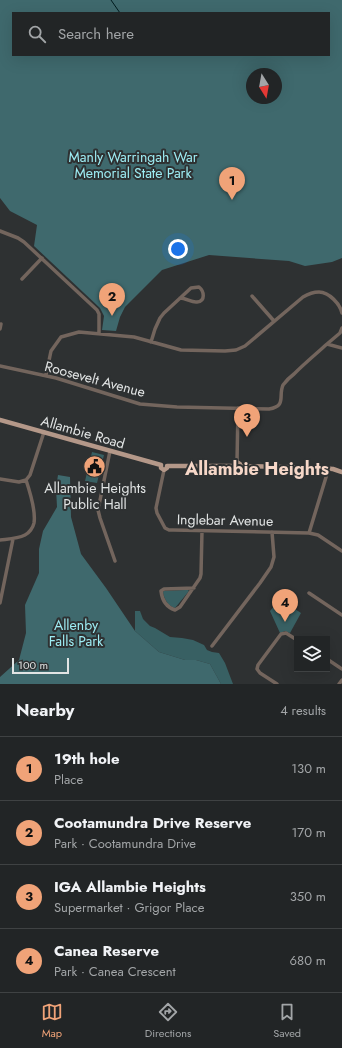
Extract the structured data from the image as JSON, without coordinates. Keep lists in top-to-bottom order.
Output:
{
  "streets": {
    "main road": ["Allambie Road"],
    "street": ["Roosevelt Avenue", "Inglebar Avenue"]
  },
  "crossings": [
    ["Allambie Road", "Inglebar Avenue"]
  ],
  "districts": ["Allambie Heights"],
  "parks": ["Manly Warringah War Memorial State Park", "Allenby Falls Park"],
  "places": {
    "public building": ["Allambie Heights Public Hall"]
  },
  "scale_bar": "100 m",
  "north": "bottom",
  "page": {
    "search": "Search here",
    "pins": [
      "1",
      "2",
      "3",
      "4"
    ],
    "scale": "100 m",
    "heading": ["Nearby", "4 results"],
    "list": [
      {
        "mark": "1",
        "name": "19th hole",
        "note": "Place",
        "value": "130 m"
      },
      {
        "mark": "2",
        "name": "Cootamundra Drive Reserve",
        "note": "Park · Cootamundra Drive",
        "value": "170 m"
      },
      {
        "mark": "3",
        "name": "IGA Allambie Heights",
        "note": "Supermarket · Grigor Place",
        "value": "350 m"
      },
      {
        "mark": "4",
        "name": "Canea Reserve",
        "note": "Park · Canea Crescent",
        "value": "680 m"
      }
    ],
    "nav": ["Map", "Directions", "Saved"]
  }
}
